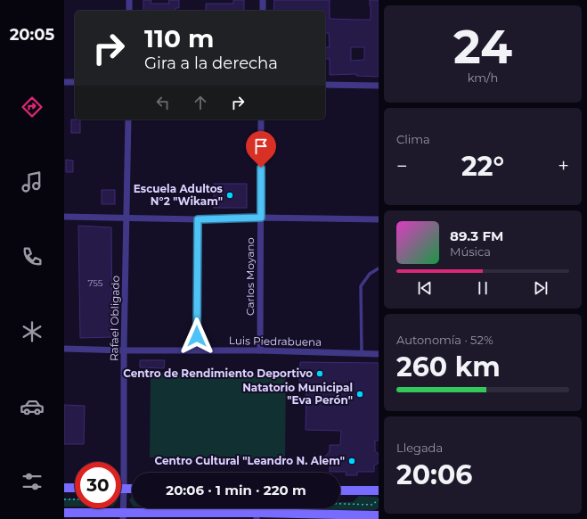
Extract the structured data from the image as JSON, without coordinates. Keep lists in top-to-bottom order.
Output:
{
  "streets": {
    "street": ["Carlos Moyano", "Rafael Obligado", "Luis Piedrabuena"]
  },
  "crossings": [
    ["Carlos Moyano", "Luis Piedrabuena"],
    ["Rafael Obligado", "Luis Piedrabuena"]
  ],
  "places": [
    "Escuela Adultos N°2 \"Wikam\"",
    "Centro de Rendimiento Deportivo",
    "Natatorio Municipal \"Eva Perón\"",
    "Centro Cultural \"Leandro N. Alem\""
  ],
  "house_numbers": ["755"],
  "page": {
    "tabs": "20:05",
    "tile": [
      ["24", "km/h"],
      "Clima",
      ["Autonomía · 52%", "260 km"],
      ["Llegada", "20:06"]
    ],
    "turn": ["110 m", "Gira a la derecha"],
    "heat": ["−", "22°", "+"],
    "song": ["89.3 FM", "Música"],
    "limit": "30",
    "trip": "20:06 · 1 min · 220 m"
  }
}
